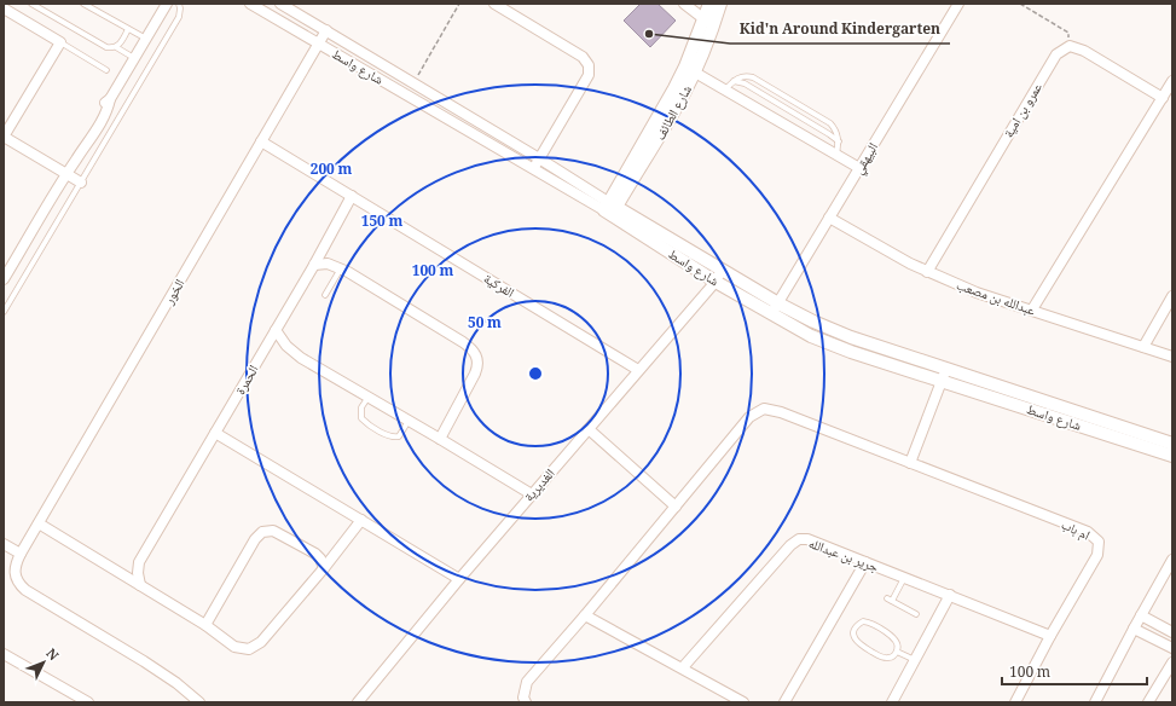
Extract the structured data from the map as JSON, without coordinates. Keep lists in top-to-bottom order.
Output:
{
  "streets": {
    "street": [
      "شارع واسط",
      "عمرو بن امية",
      "شارع الطائف",
      "البيهقي",
      "الفركية",
      "الخور",
      "عبدالله بن مصعب",
      "الحمرة",
      "الغديرية",
      "ام باب",
      "جرير بن عبدالله"
    ]
  },
  "crossings": [
    ["شارع واسط", "شارع الطائف"],
    ["شارع واسط", "البيهقي"],
    ["شارع واسط", "الخور"],
    ["شارع واسط", "الغديرية"],
    ["عمرو بن امية", "عبدالله بن مصعب"],
    ["البيهقي", "عبدالله بن مصعب"],
    ["الفركية", "الخور"],
    ["الفركية", "الحمرة"],
    ["الفركية", "الغديرية"],
    ["ام باب", "جرير بن عبدالله"]
  ],
  "places": ["Kid'n Around Kindergarten"],
  "scale_bar": "100 m",
  "north": "top right",
  "rings": [
    "200 m",
    "150 m",
    "100 m",
    "50 m"
  ]
}
